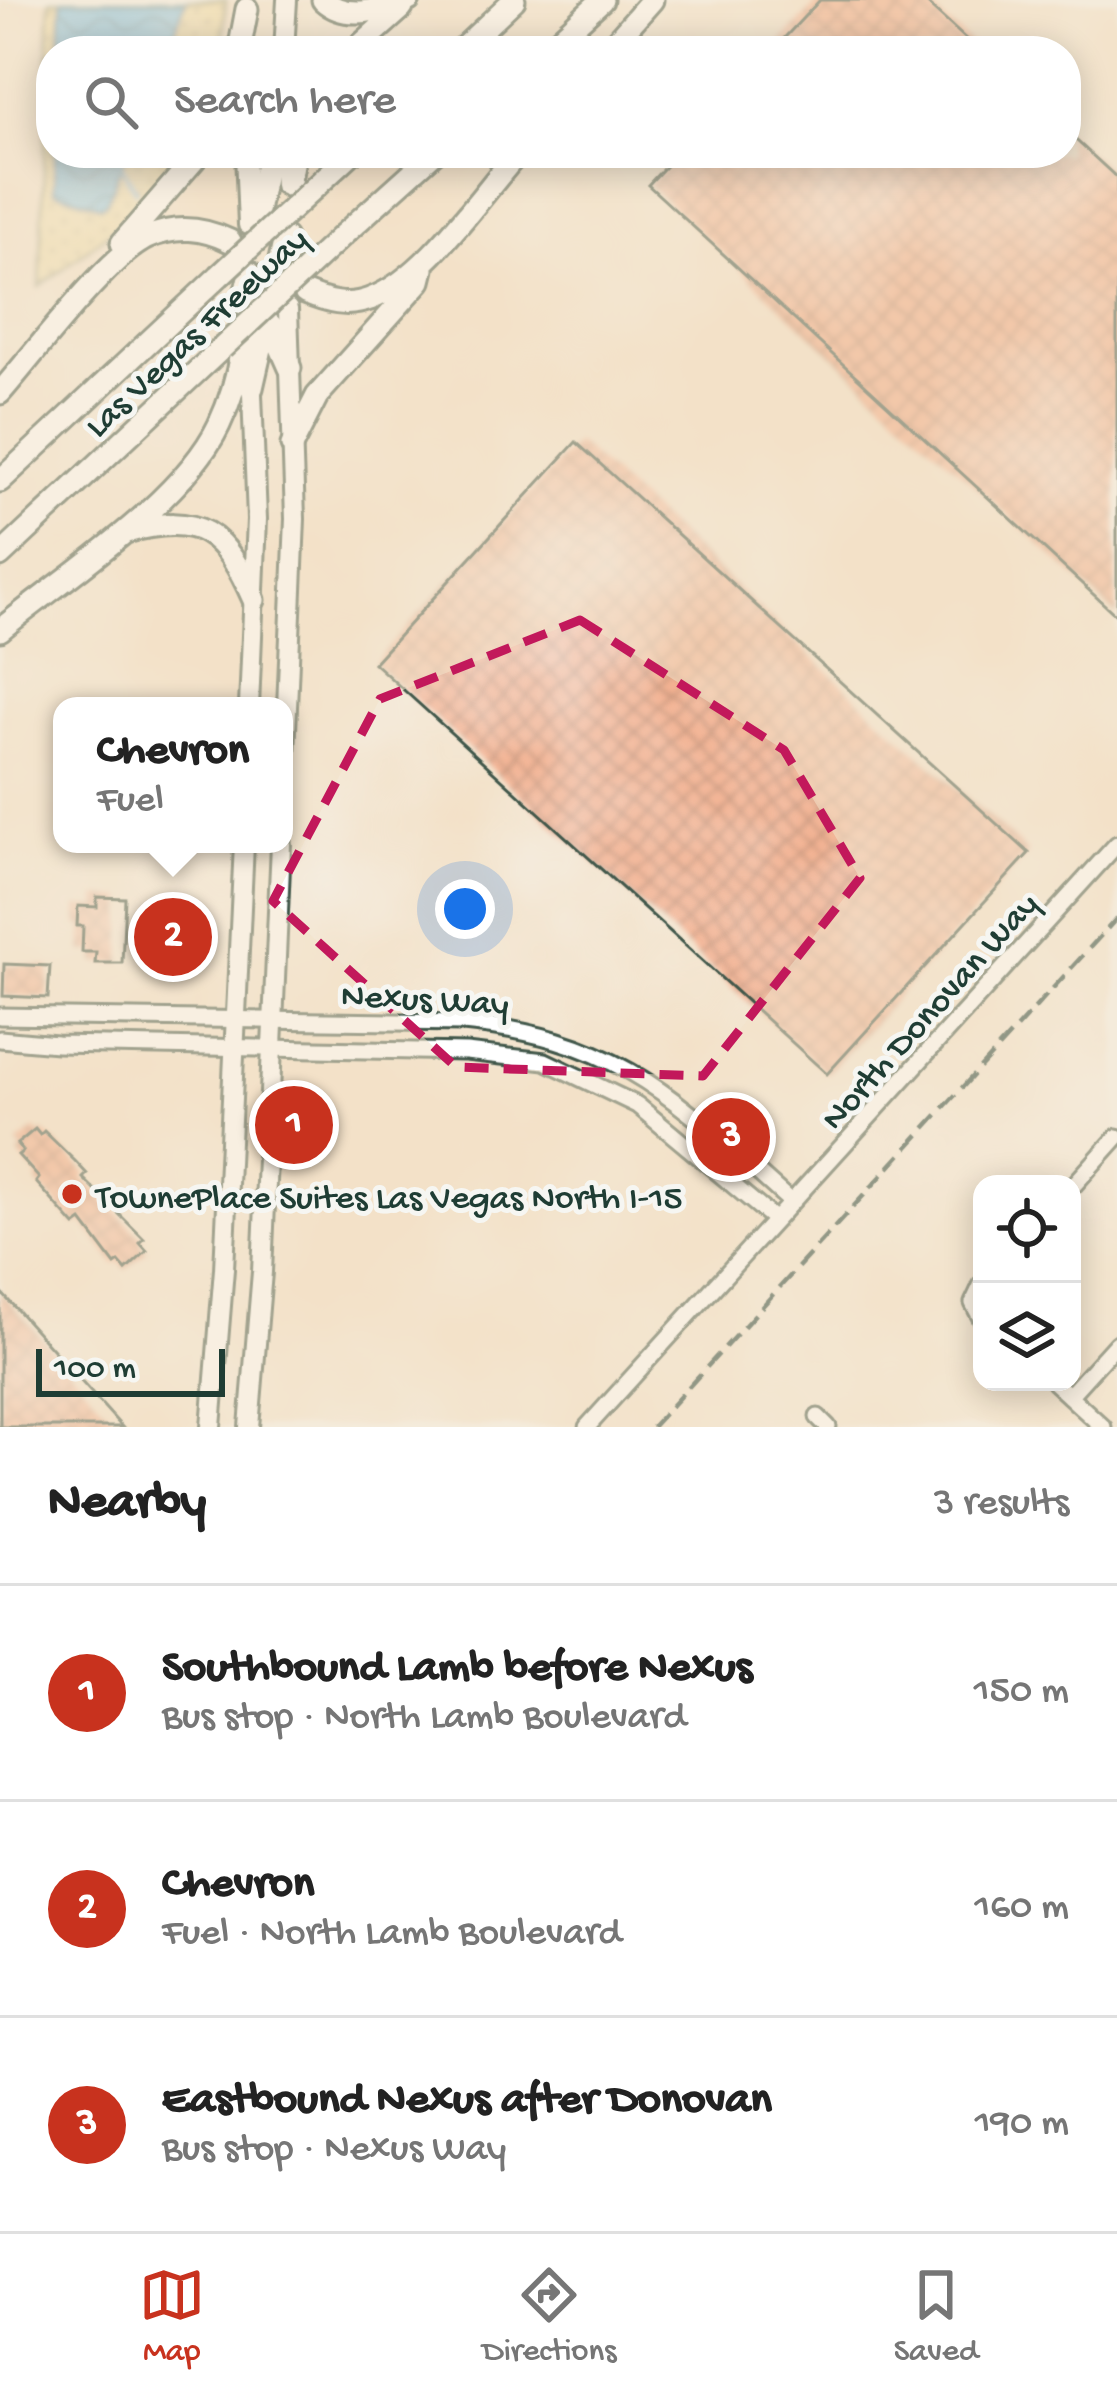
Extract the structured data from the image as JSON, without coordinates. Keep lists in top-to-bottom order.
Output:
{
  "streets": {
    "highway": ["Las Vegas Freeway"],
    "street": ["Nexus Way", "North Donovan Way"]
  },
  "crossings": [
    ["Nexus Way", "North Donovan Way"]
  ],
  "places": ["TownePlace Suites Las Vegas North I-15"],
  "scale_bar": "100 m",
  "page": {
    "search": "Search here",
    "popup": ["Chevron", "Fuel"],
    "pins": ["2", "1", "3"],
    "scale": "100 m",
    "heading": ["Nearby", "3 results"],
    "list": [
      {
        "mark": "1",
        "name": "Southbound Lamb before Nexus",
        "note": "Bus stop · North Lamb Boulevard",
        "value": "150 m"
      },
      {
        "mark": "2",
        "name": "Chevron",
        "note": "Fuel · North Lamb Boulevard",
        "value": "160 m"
      },
      {
        "mark": "3",
        "name": "Eastbound Nexus after Donovan",
        "note": "Bus stop · Nexus Way",
        "value": "190 m"
      }
    ],
    "nav": ["Map", "Directions", "Saved"]
  }
}
